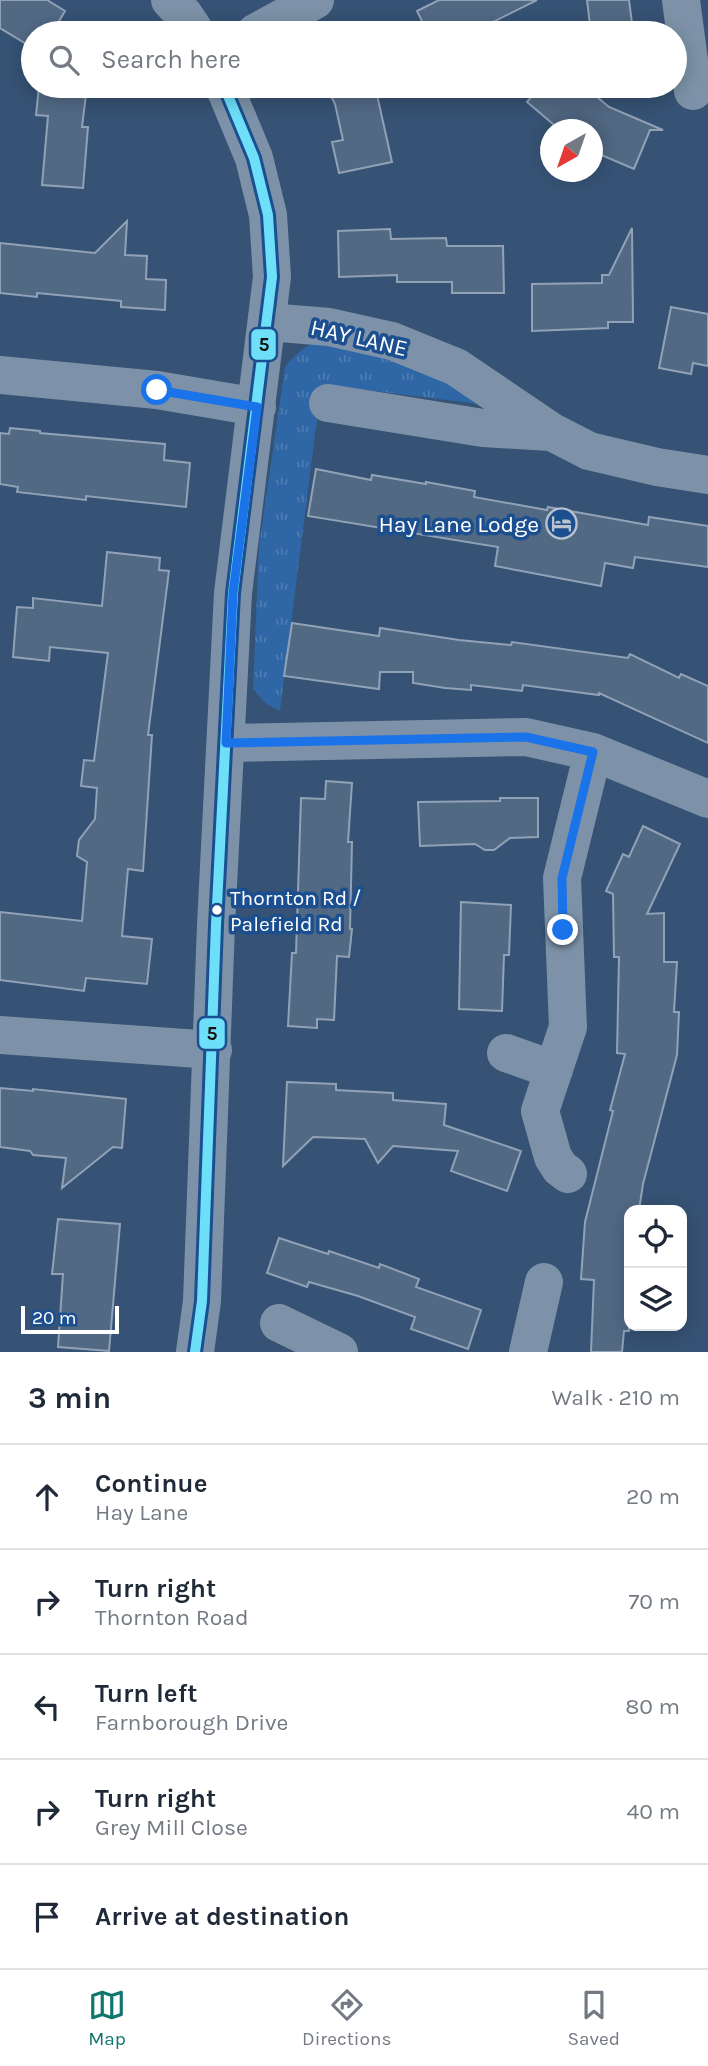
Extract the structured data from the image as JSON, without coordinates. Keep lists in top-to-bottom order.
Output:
{
  "streets": {
    "street": ["HAY LANE"]
  },
  "places": {
    "hotel": ["Hay Lane Lodge"],
    "other": ["Thornton Rd / Palefield Rd"]
  },
  "lines": ["transit line 5"],
  "scale_bar": "20 m",
  "north": "bottom left",
  "page": {
    "search": "Search here",
    "scale": "20 m",
    "heading": ["3 min", "Walk · 210 m"],
    "list": [
      ["Continue", "Hay Lane", "20 m"],
      ["Turn right", "Thornton Road", "70 m"],
      ["Turn left", "Farnborough Drive", "80 m"],
      ["Turn right", "Grey Mill Close", "40 m"],
      "Arrive at destination"
    ],
    "nav": ["Map", "Directions", "Saved"]
  }
}
